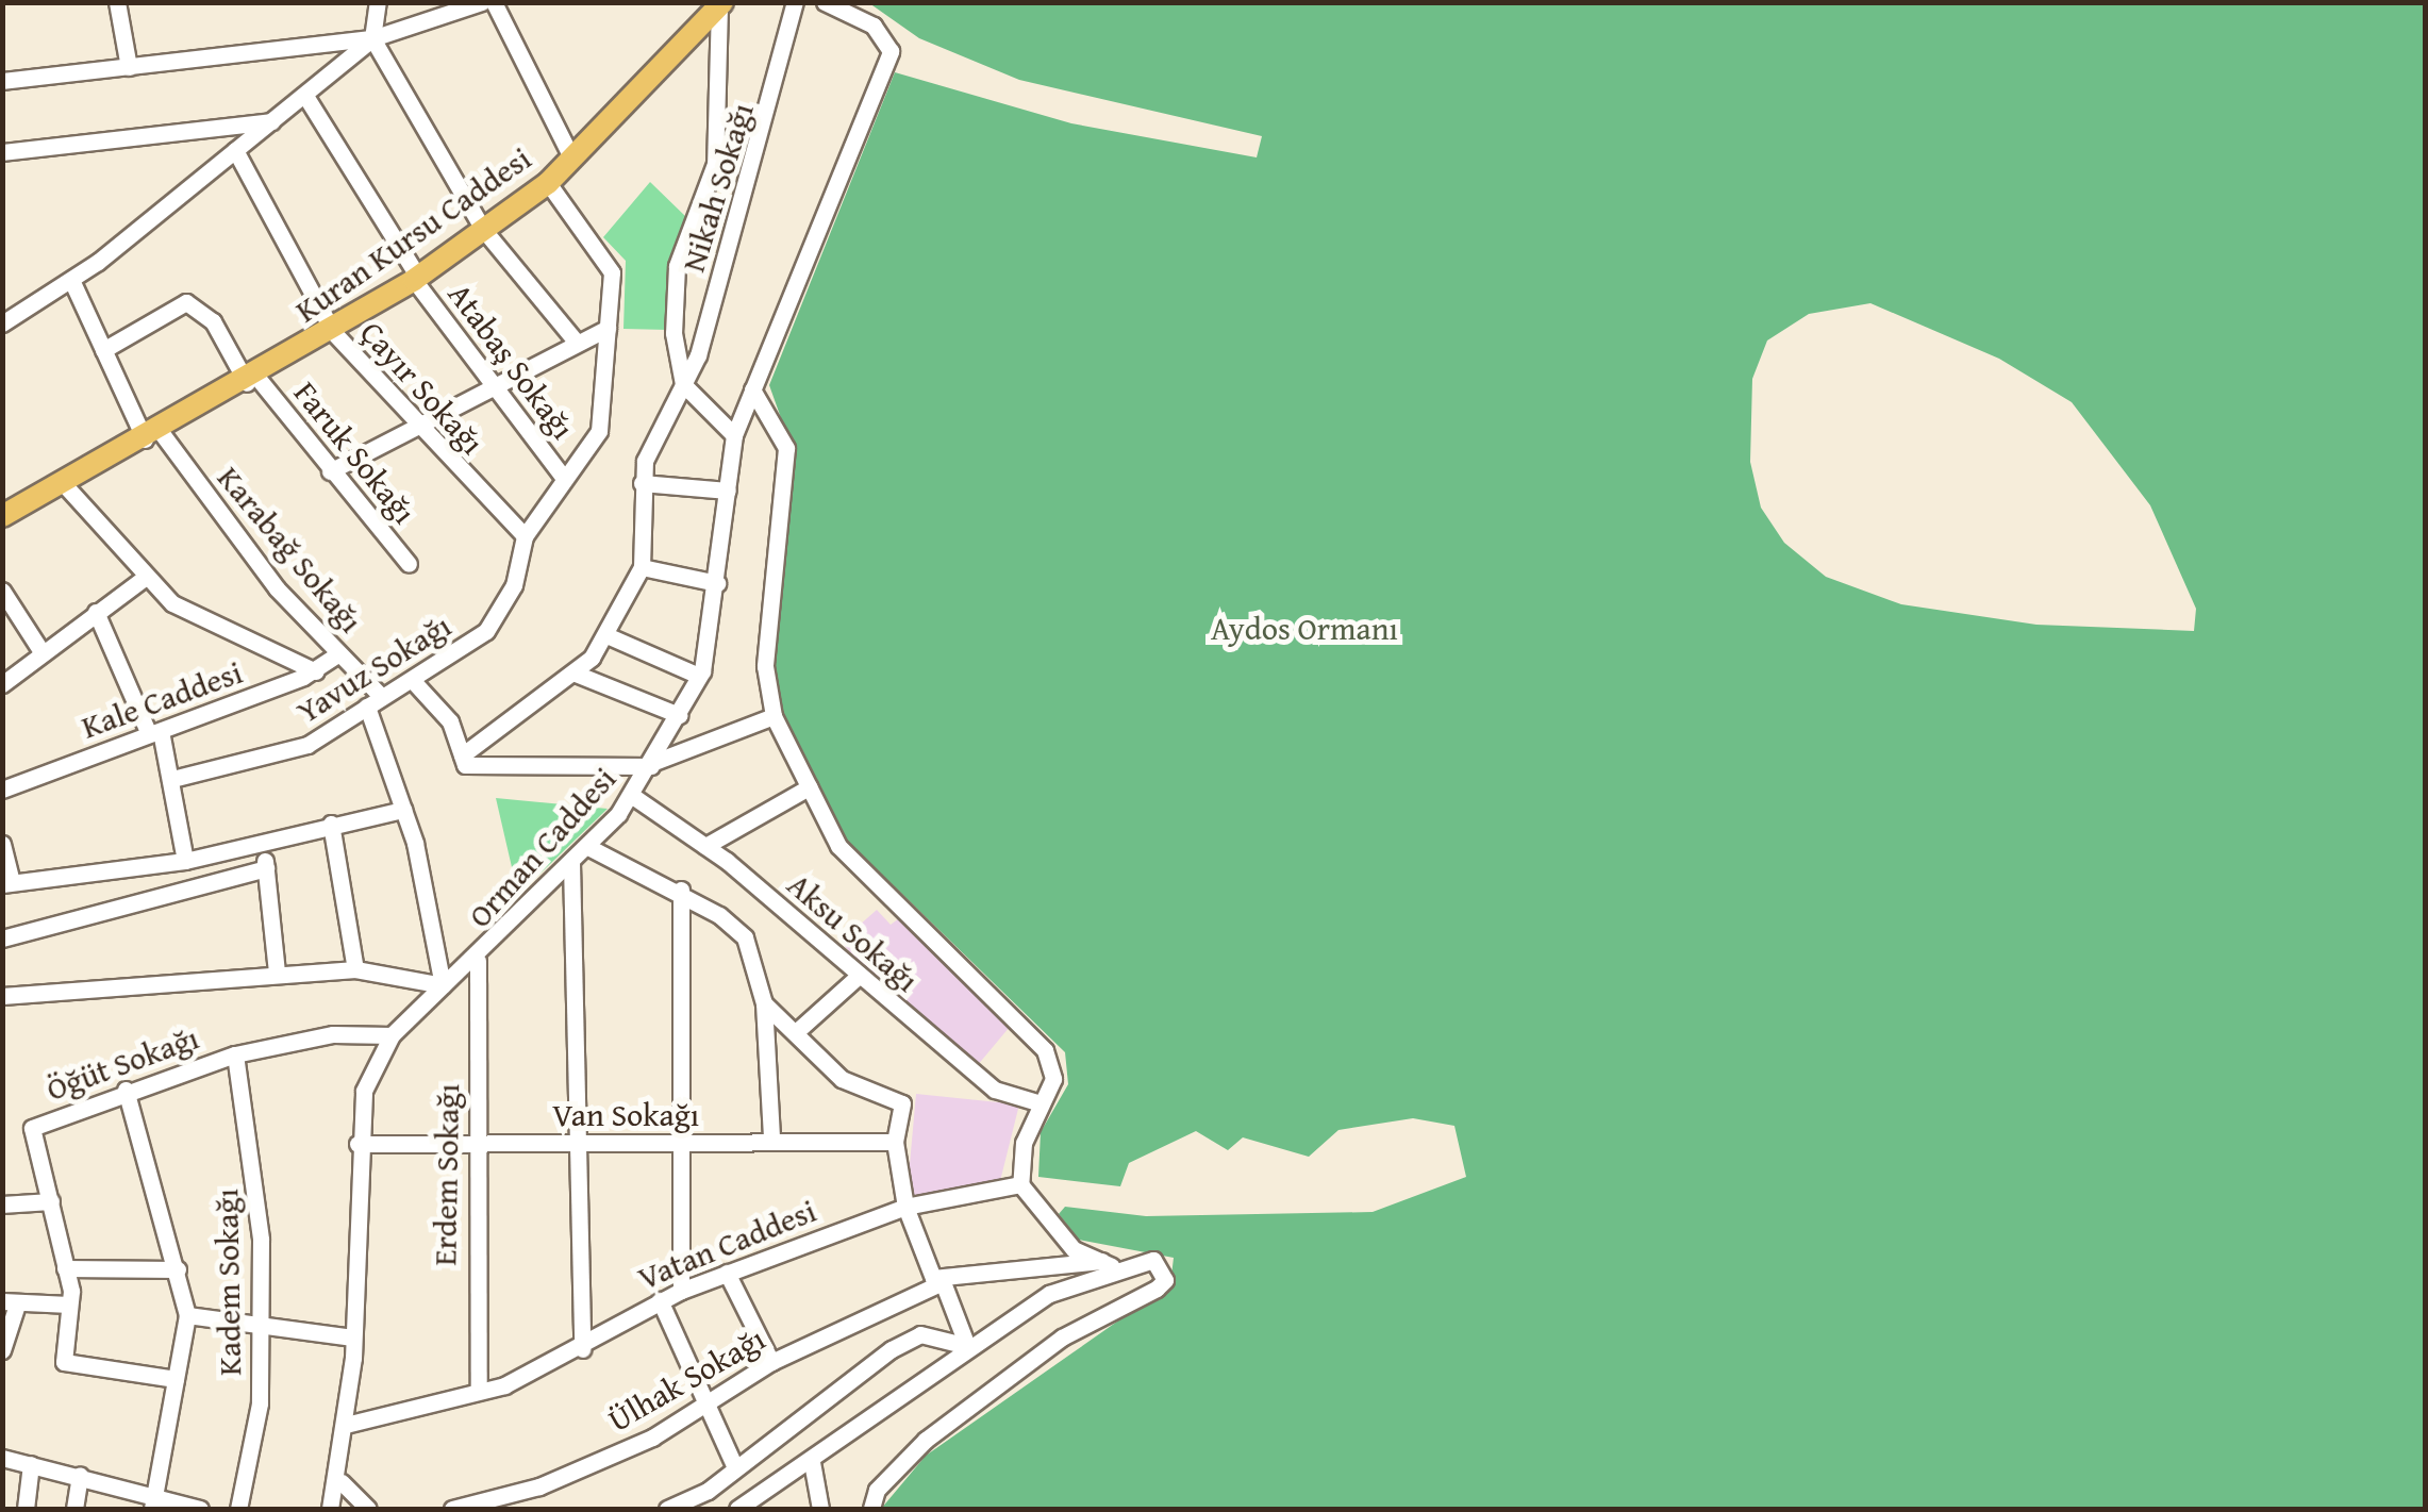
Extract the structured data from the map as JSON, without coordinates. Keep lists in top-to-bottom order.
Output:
{
  "streets": {
    "main road": ["Kuran Kursu Caddesi"],
    "street": [
      "Nikah Sokağı",
      "Atabaş Sokağı",
      "Çayır Sokağı",
      "Faruk Sokağı",
      "Karabağ Sokağı",
      "Yavuz Sokağı",
      "Kale Caddesi",
      "Orman Caddesi",
      "Aksu Sokağı",
      "Öğüt Sokağı",
      "Van Sokağı",
      "Erdem Sokağı",
      "Vatan Caddesi",
      "Kadem Sokağı",
      "Ülhak Sokağı"
    ]
  },
  "crossings": [
    ["Kuran Kursu Caddesi", "Atabaş Sokağı"],
    ["Kuran Kursu Caddesi", "Çayır Sokağı"],
    ["Kuran Kursu Caddesi", "Faruk Sokağı"],
    ["Kuran Kursu Caddesi", "Karabağ Sokağı"],
    ["Kuran Kursu Caddesi", "Yavuz Sokağı"],
    ["Atabaş Sokağı", "Yavuz Sokağı"],
    ["Çayır Sokağı", "Yavuz Sokağı"],
    ["Faruk Sokağı", "Karabağ Sokağı"],
    ["Karabağ Sokağı", "Yavuz Sokağı"],
    ["Karabağ Sokağı", "Kale Caddesi"],
    ["Karabağ Sokağı", "Orman Caddesi"],
    ["Orman Caddesi", "Aksu Sokağı"],
    ["Orman Caddesi", "Öğüt Sokağı"],
    ["Orman Caddesi", "Van Sokağı"],
    ["Orman Caddesi", "Erdem Sokağı"],
    ["Orman Caddesi", "Vatan Caddesi"],
    ["Öğüt Sokağı", "Kadem Sokağı"],
    ["Van Sokağı", "Erdem Sokağı"],
    ["Erdem Sokağı", "Vatan Caddesi"]
  ],
  "parks": ["Aydos Ormanı"]
}
